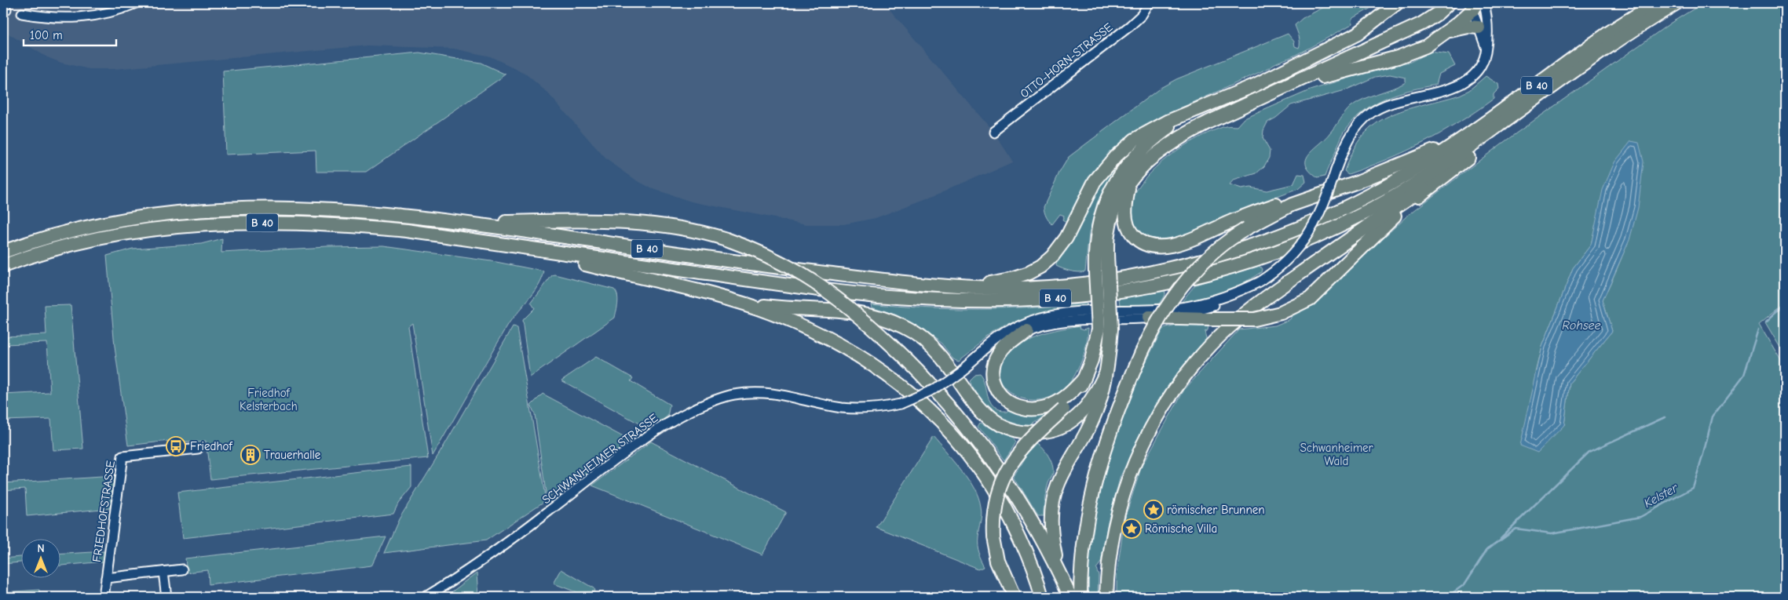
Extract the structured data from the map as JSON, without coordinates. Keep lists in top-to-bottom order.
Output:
{
  "streets": {
    "highway": ["B 40"],
    "street": ["OTTO-HORN-STRASSE", "SCHWANHEIMER STRASSE", "FRIEDHOFSTRASSE"]
  },
  "water": ["Rohsee", "Kelster"],
  "parks": ["Friedhof Kelsterbach", "Schwanheimer Wald"],
  "places": {
    "bus stop": ["Friedhof"],
    "building": ["Trauerhalle"],
    "place": ["römischer Brunnen", "Römische Villa"]
  },
  "scale_bar": "100 m",
  "north": "top"
}
